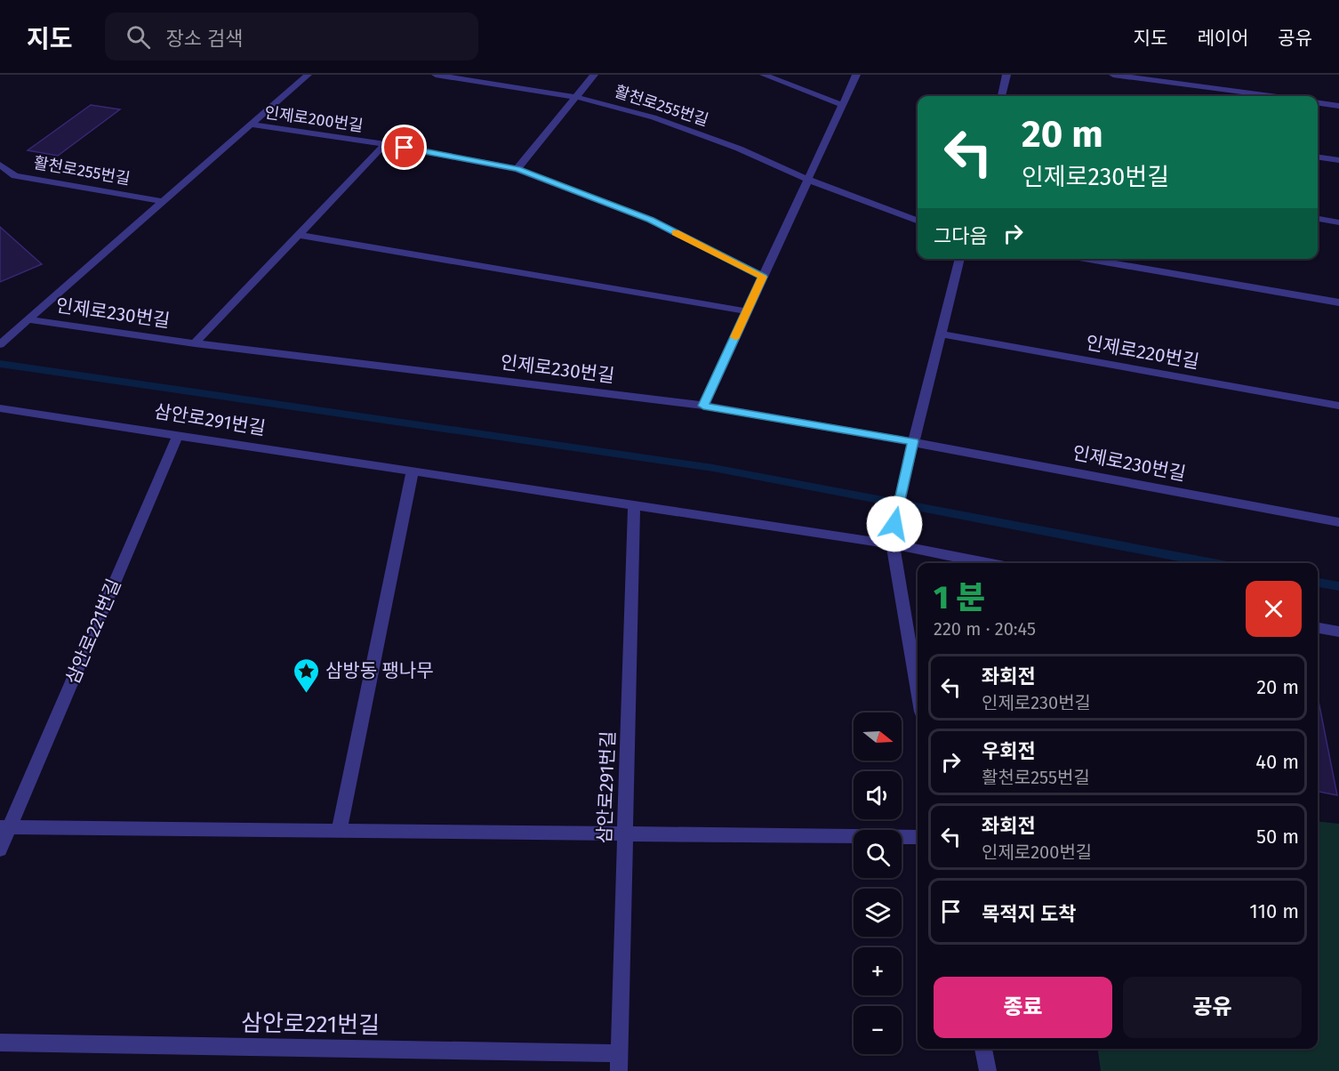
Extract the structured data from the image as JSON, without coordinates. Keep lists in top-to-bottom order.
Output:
{
  "streets": {
    "street": [
      "활천로255번길",
      "인제로200번길",
      "인제로230번길",
      "인제로220번길",
      "삼안로291번길",
      "삼안로221번길"
    ]
  },
  "crossings": [
    ["활천로255번길", "인제로200번길"],
    ["인제로200번길", "인제로230번길"],
    ["삼안로291번길", "삼안로221번길"]
  ],
  "places": {
    "place": ["삼방동 팽나무"]
  },
  "north": "right",
  "page": {
    "header": "지도",
    "search": "장소 검색",
    "nav": ["지도", "레이어", "공유"],
    "turn": ["20 m", "인제로230번길"],
    "then": "그다음",
    "heading": ["1 분", "220 m · 20:45"],
    "list": [
      {
        "name": "좌회전",
        "note": "인제로230번길",
        "value": "20 m"
      },
      {
        "name": "우회전",
        "note": "활천로255번길",
        "value": "40 m"
      },
      {
        "name": "좌회전",
        "note": "인제로200번길",
        "value": "50 m"
      },
      {
        "name": "목적지 도착",
        "value": "110 m"
      }
    ],
    "map_buttons": ["+", "−"],
    "buttons": ["종료", "공유"]
  }
}
